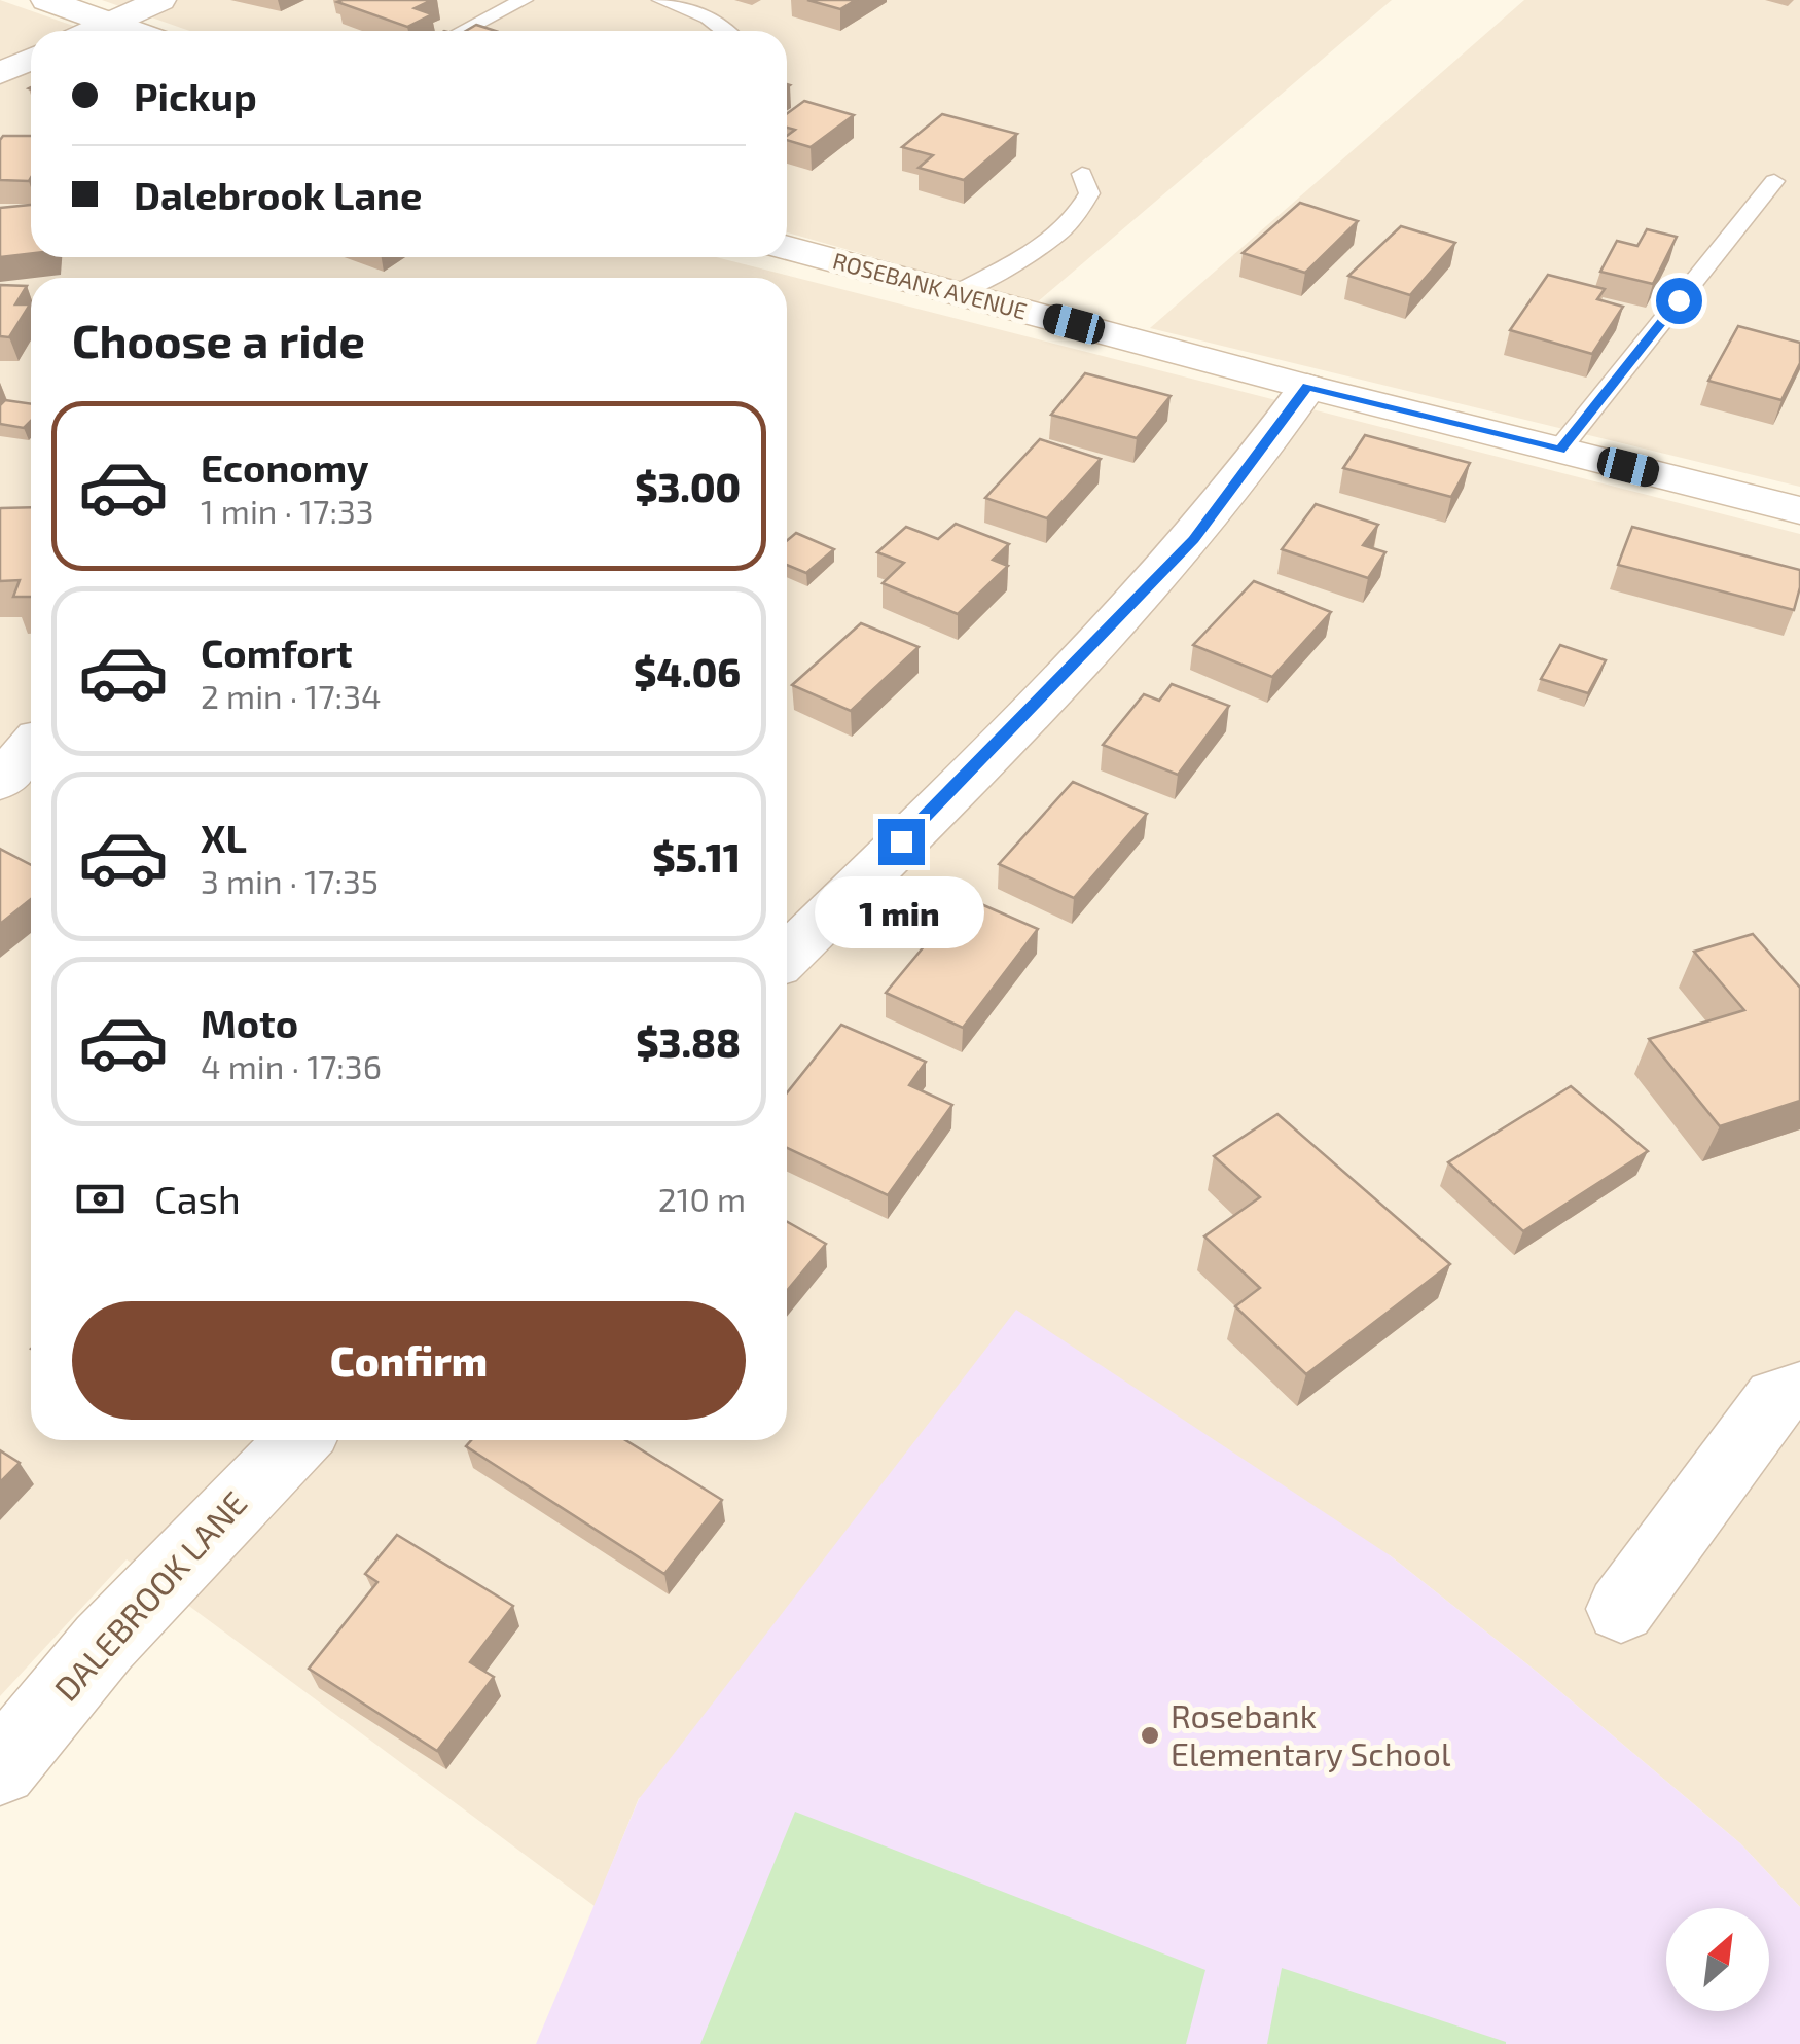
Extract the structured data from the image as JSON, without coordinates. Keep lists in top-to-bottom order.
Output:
{
  "streets": {
    "street": ["ROSEBANK AVENUE", "DALEBROOK LANE"]
  },
  "places": ["Rosebank Elementary School"],
  "north": "top right",
  "page": {
    "banner": ["Pickup", "Dalebrook Lane"],
    "heading": "Choose a ride",
    "list": [
      {
        "name": "Economy",
        "note": "1 min · 17:33",
        "value": "$3.00"
      },
      {
        "name": "Comfort",
        "note": "2 min · 17:34",
        "value": "$4.06"
      },
      {
        "name": "XL",
        "note": "3 min · 17:35",
        "value": "$5.11"
      },
      {
        "name": "Moto",
        "note": "4 min · 17:36",
        "value": "$3.88"
      }
    ],
    "bubble": "1 min",
    "pay": ["Cash", "210 m"],
    "buttons": "Confirm"
  }
}
